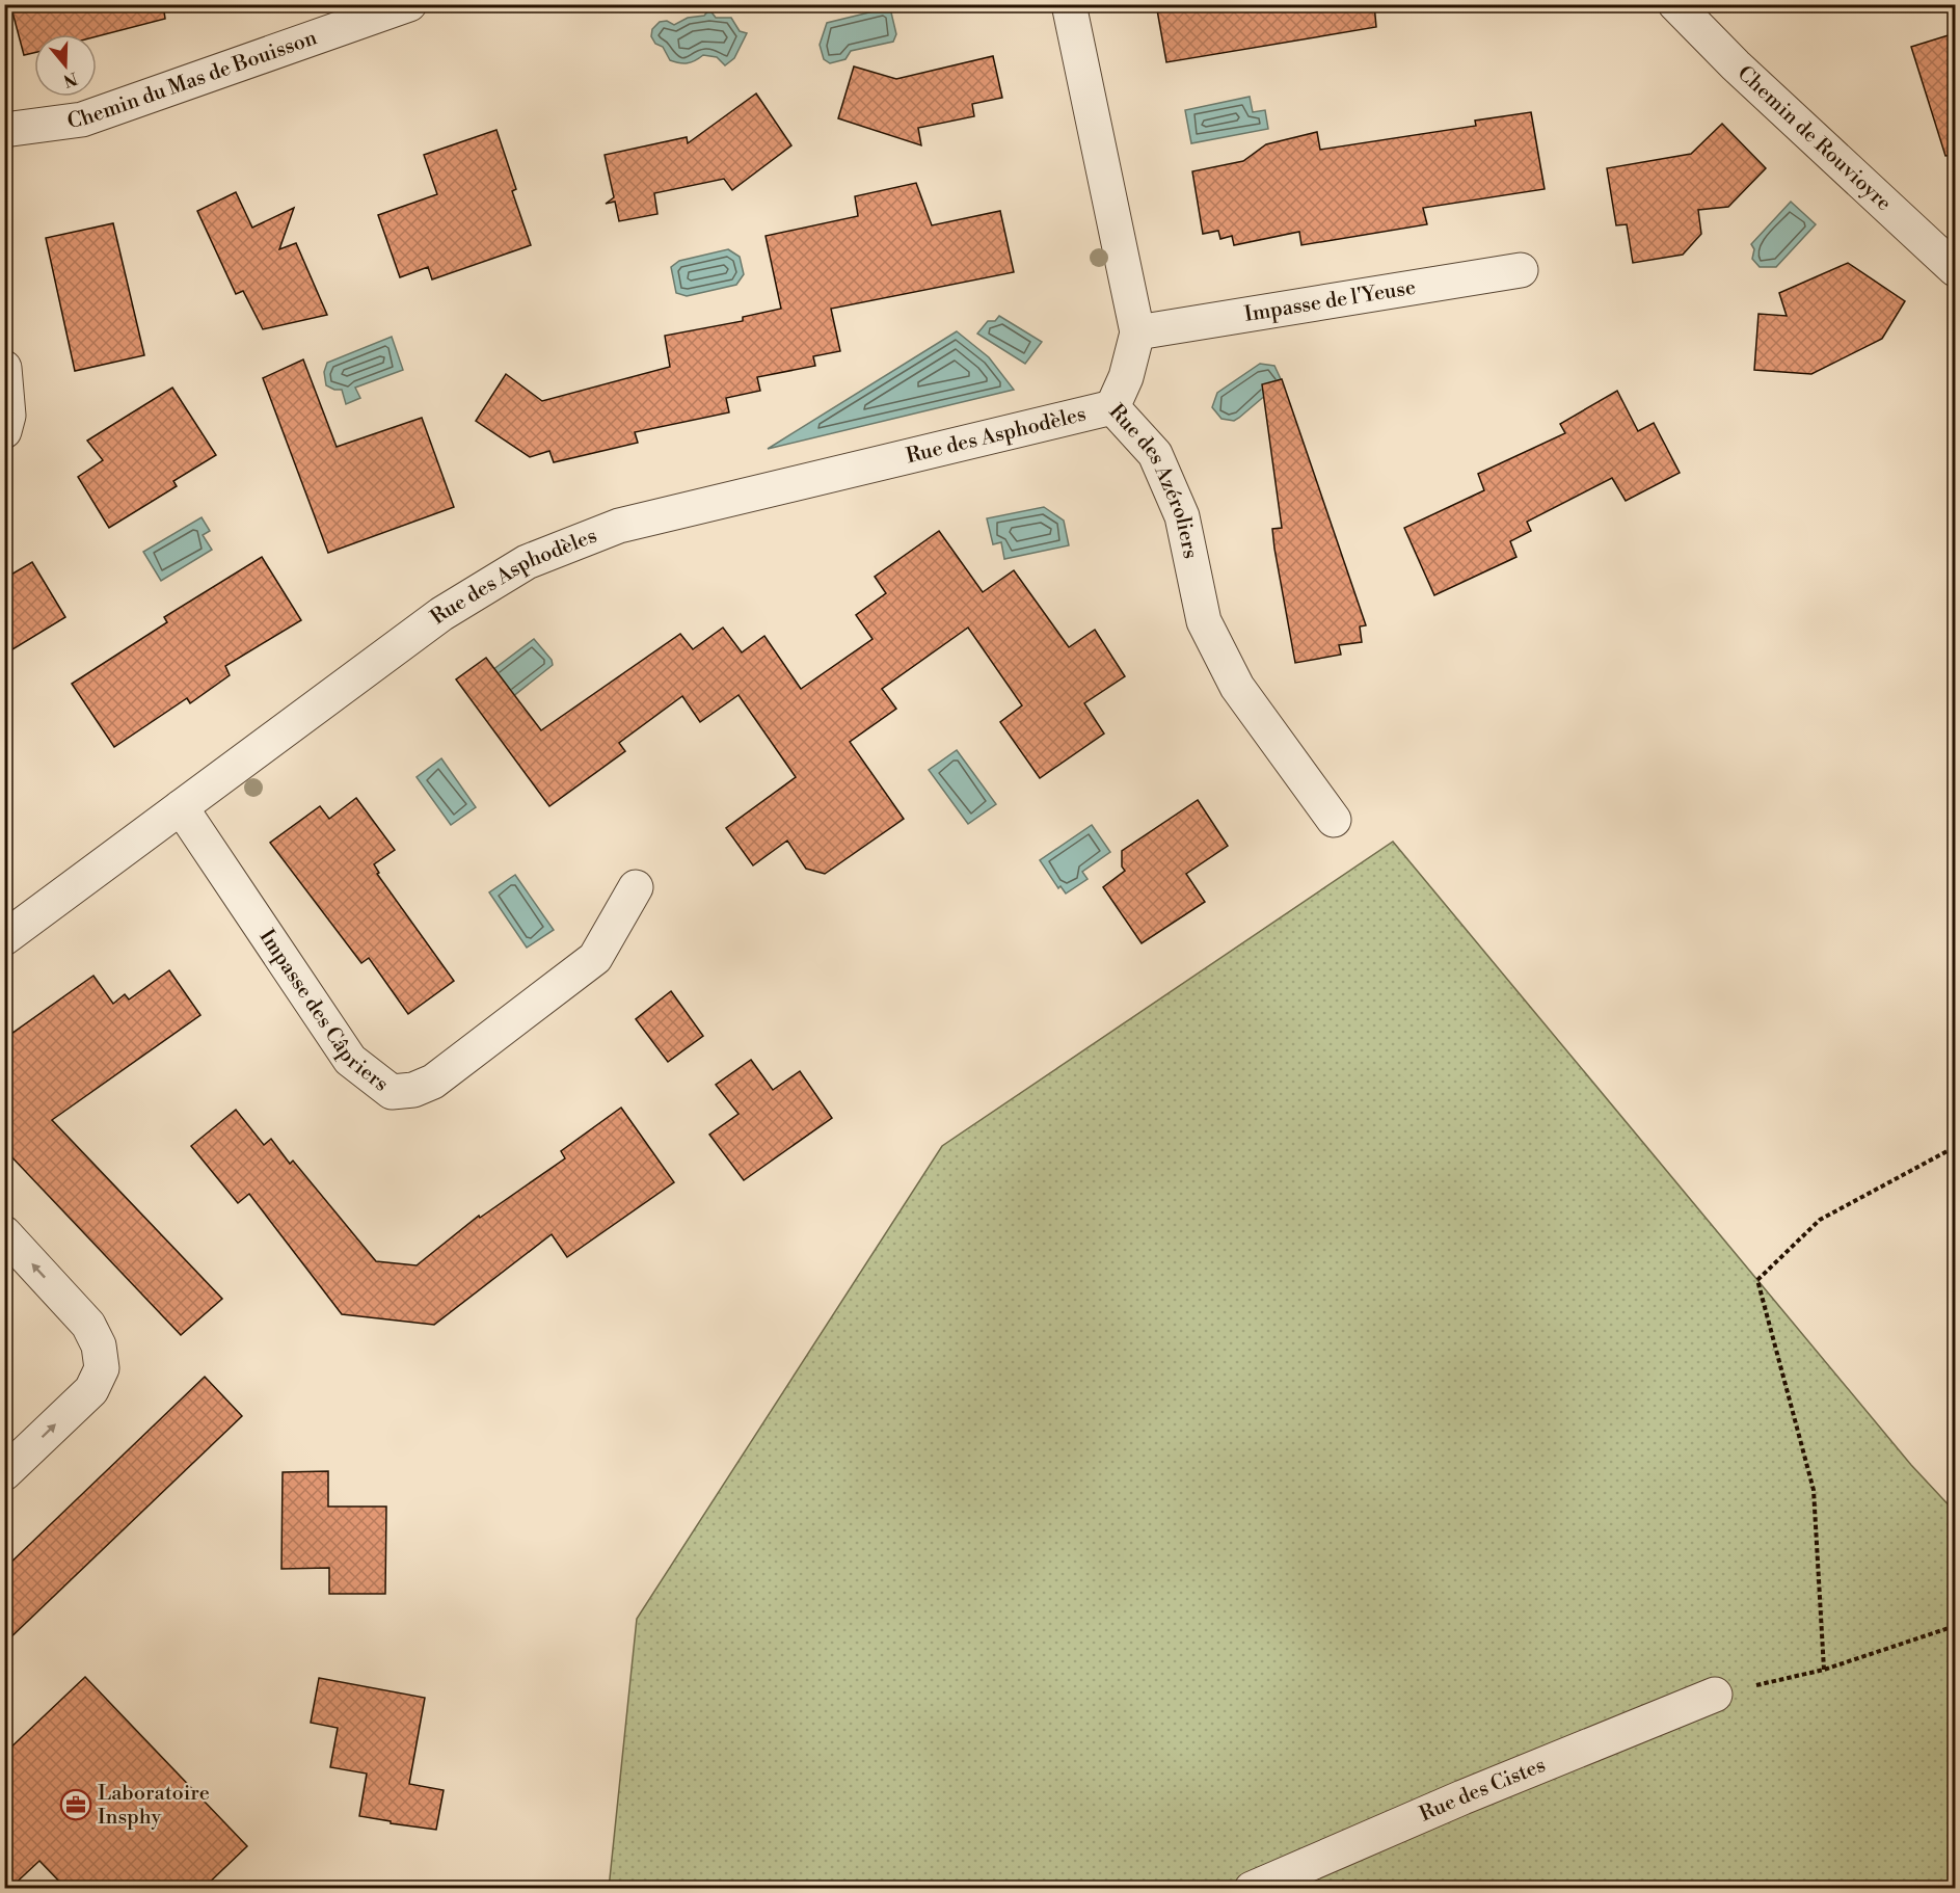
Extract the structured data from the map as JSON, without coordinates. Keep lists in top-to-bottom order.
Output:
{
  "streets": {
    "street": [
      "Chemin du Mas de Bouisson",
      "Chemin de Rouvioyre",
      "Impasse de l'Yeuse",
      "Rue des Asphodèles",
      "Rue des Azéroliers",
      "Impasse des Câpriers",
      "Rue des Cistes"
    ]
  },
  "crossings": [
    ["Impasse de l'Yeuse", "Rue des Azéroliers"],
    ["Rue des Asphodèles", "Rue des Azéroliers"],
    ["Rue des Asphodèles", "Impasse des Câpriers"]
  ],
  "places": {
    "office": ["Laboratoire Insphy"]
  },
  "north": "bottom"
}
